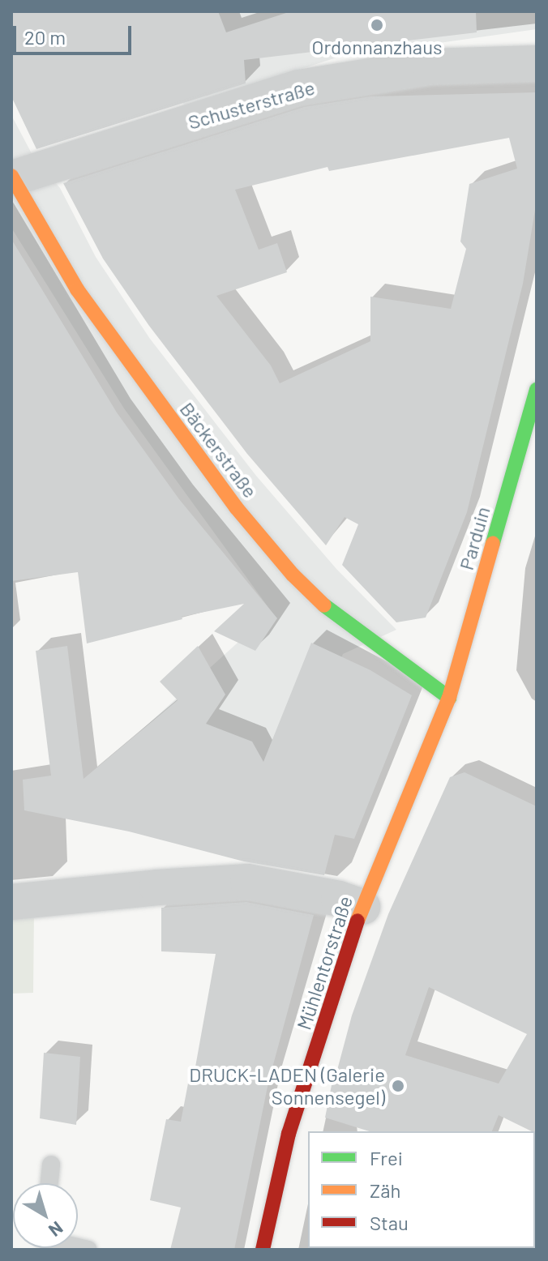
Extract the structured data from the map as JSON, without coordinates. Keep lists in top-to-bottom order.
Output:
{
  "streets": {
    "street": [
      "Schusterstraße",
      "Bäckerstraße",
      "Parduin",
      "Mühlentorstraße"
    ]
  },
  "crossings": [
    ["Schusterstraße", "Bäckerstraße"],
    ["Bäckerstraße", "Parduin"],
    ["Bäckerstraße", "Mühlentorstraße"],
    ["Parduin", "Mühlentorstraße"]
  ],
  "places": ["Ordonnanzhaus", "DRUCK-LADEN (Galerie Sonnensegel)"],
  "legend": ["Frei", "Zäh", "Stau"],
  "scale_bar": "20 m",
  "north": "bottom right"
}
